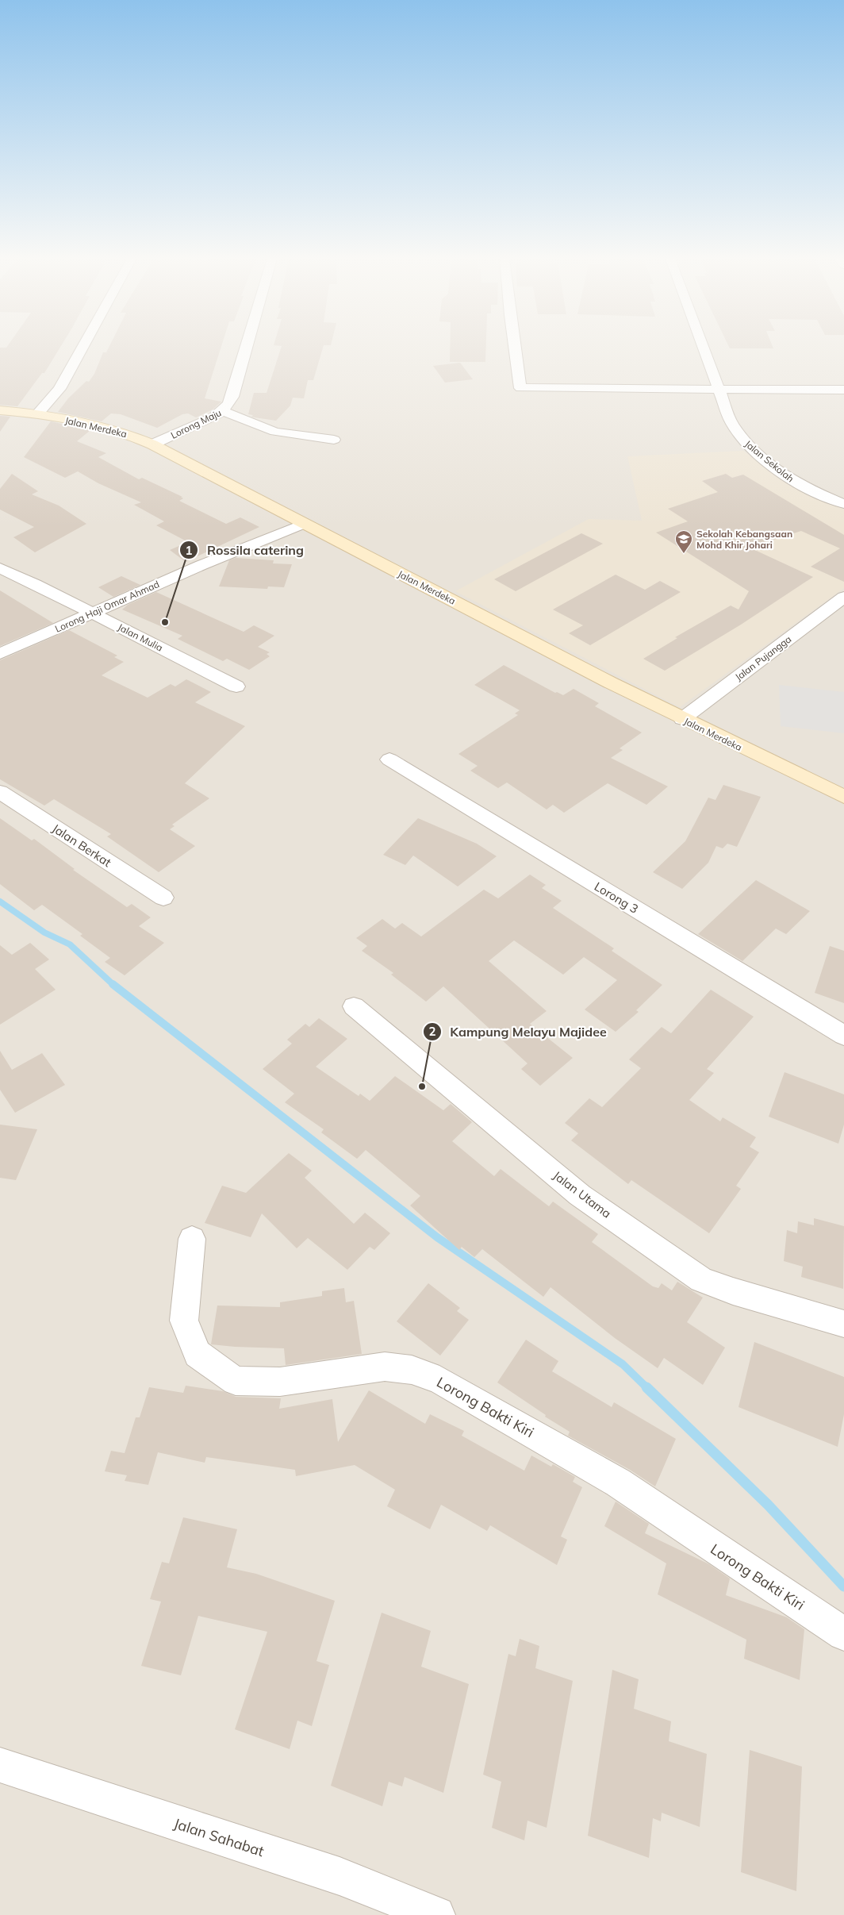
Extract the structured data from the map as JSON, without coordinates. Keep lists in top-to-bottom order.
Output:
{
  "streets": {
    "street": [
      "Lorong Maju",
      "Jalan Merdeka",
      "Jalan Sekolah",
      "Lorong Haji Omar Ahmad",
      "Jalan Mulia",
      "Jalan Pujangga",
      "Jalan Berkat",
      "Lorong 3",
      "Jalan Utama",
      "Lorong Bakti Kiri",
      "Jalan Sahabat"
    ]
  },
  "crossings": [
    ["Lorong Maju", "Jalan Merdeka"],
    ["Jalan Merdeka", "Lorong Haji Omar Ahmad"],
    ["Jalan Merdeka", "Jalan Pujangga"],
    ["Lorong Haji Omar Ahmad", "Jalan Mulia"]
  ],
  "places": {
    "school or university": ["Sekolah Kebangsaan Mohd Khir Johari"],
    "other": ["Rossila catering", "Kampung Melayu Majidee"]
  }
}
